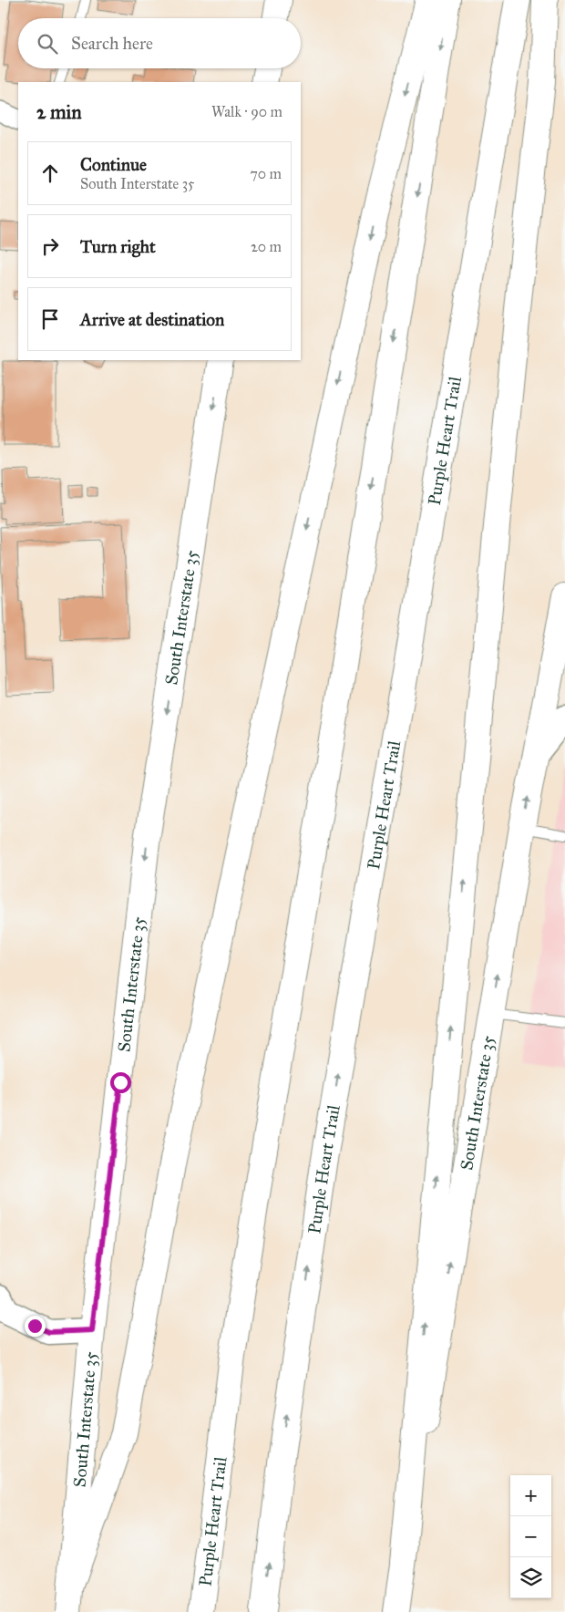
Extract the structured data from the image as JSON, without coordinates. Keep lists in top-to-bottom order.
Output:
{
  "streets": {
    "main road": ["Purple Heart Trail", "South Interstate 35"]
  },
  "page": {
    "search": "Search here",
    "heading": ["2 min", "Walk · 90 m"],
    "list": [
      ["Continue", "South Interstate 35", "70 m"],
      ["Turn right", "20 m"],
      "Arrive at destination"
    ],
    "map_buttons": ["+", "−"]
  }
}
